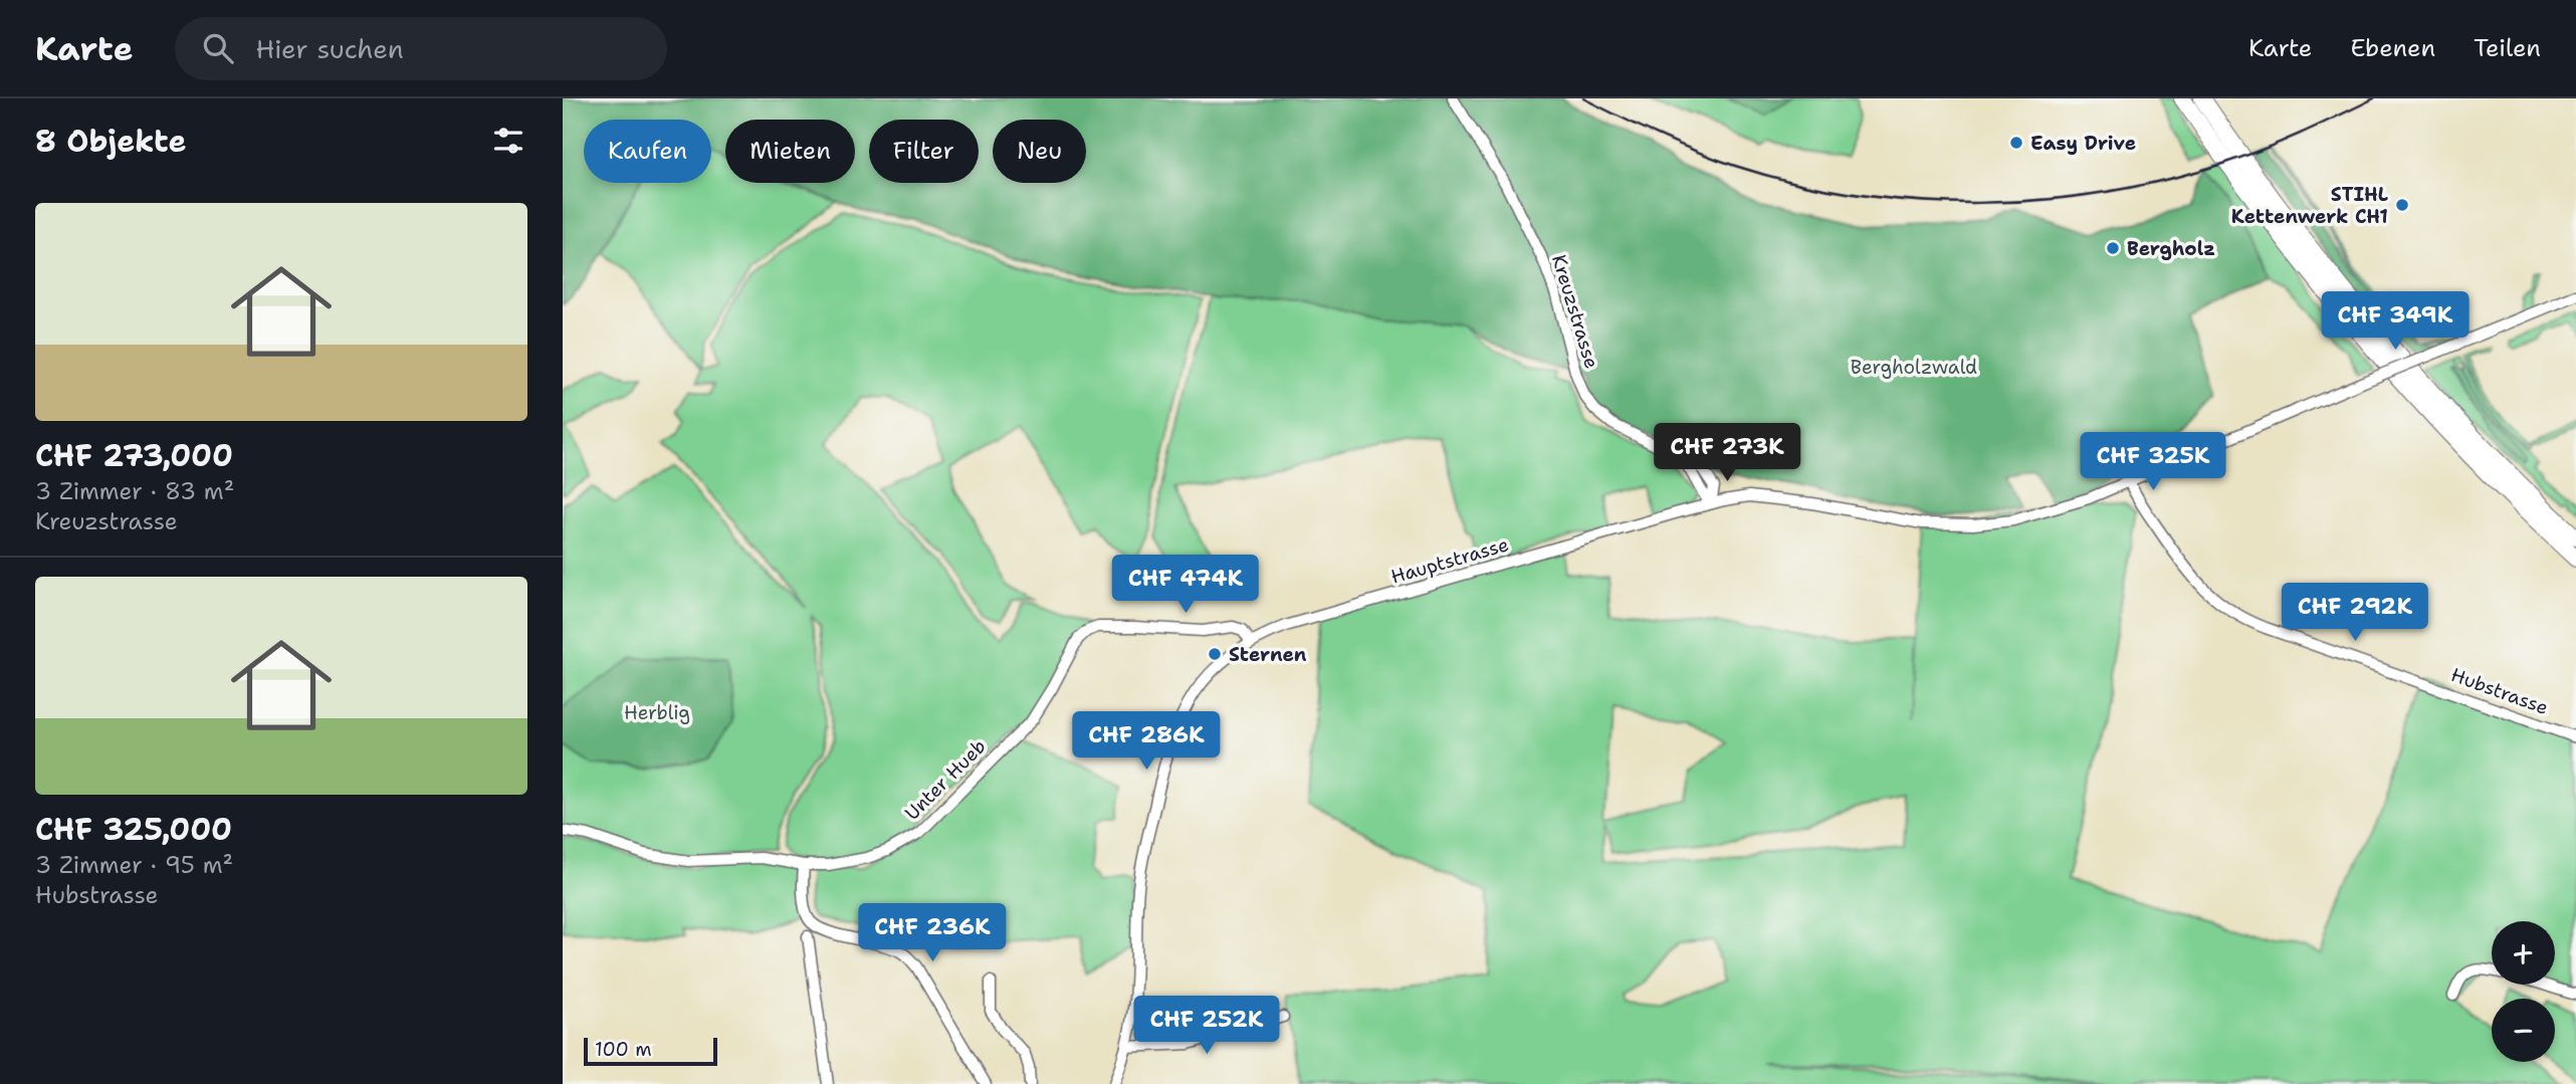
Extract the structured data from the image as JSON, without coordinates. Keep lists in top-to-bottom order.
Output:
{
  "streets": {
    "street": [
      "Kreuzstrasse",
      "Hauptstrasse",
      "Hubstrasse",
      "Unter Hueb"
    ]
  },
  "crossings": [
    ["Kreuzstrasse", "Hauptstrasse"],
    ["Hauptstrasse", "Hubstrasse"],
    ["Hauptstrasse", "Unter Hueb"]
  ],
  "parks": ["Bergholzwald", "Herblig"],
  "places": [
    "Easy Drive",
    "STIHL Kettenwerk CH1",
    "Bergholz",
    "Sternen"
  ],
  "scale_bar": "100 m",
  "page": {
    "header": "Karte",
    "search": "Hier suchen",
    "nav": ["Karte", "Ebenen", "Teilen"],
    "heading": "8 Objekte",
    "chip": [
      "Kaufen",
      "Mieten",
      "Filter",
      "Neu"
    ],
    "list": [
      {
        "name": "CHF 273,000",
        "note": "3 Zimmer · 83 m² · Kreuzstrasse"
      },
      {
        "name": "CHF 325,000",
        "note": "3 Zimmer · 95 m² · Hubstrasse"
      }
    ],
    "price": [
      "CHF 349K",
      "CHF 273K",
      "CHF 325K",
      "CHF 474K",
      "CHF 292K",
      "CHF 286K",
      "CHF 236K",
      "CHF 252K"
    ],
    "map_buttons": ["+", "−"],
    "scale": "100 m"
  }
}
